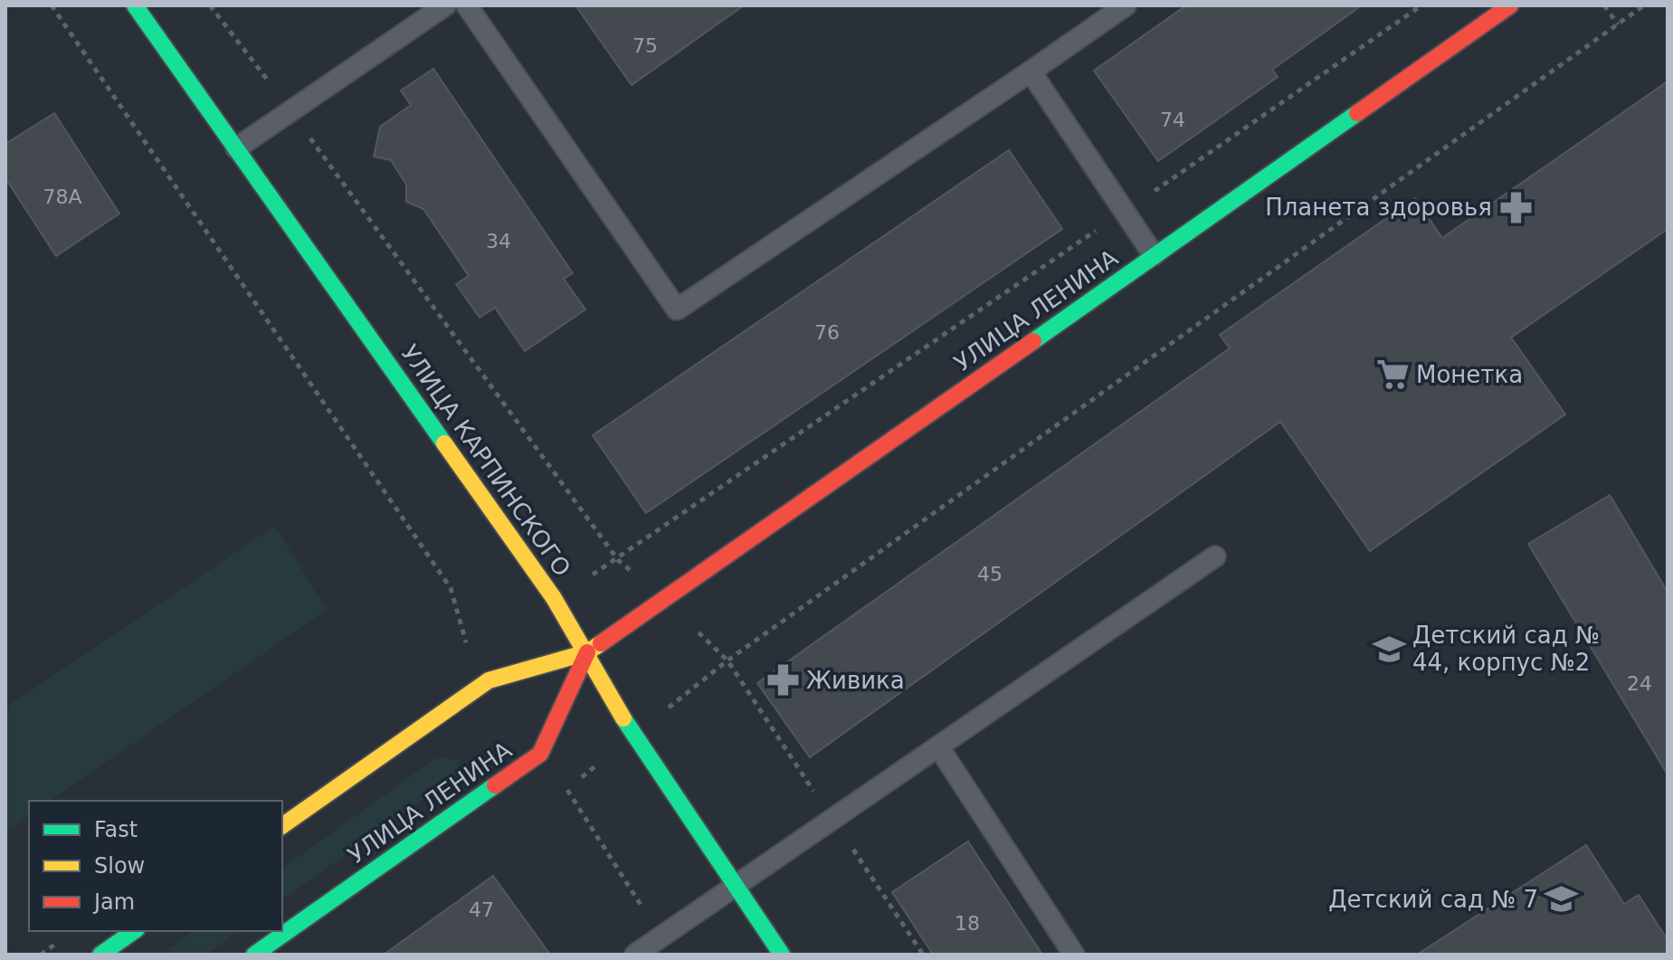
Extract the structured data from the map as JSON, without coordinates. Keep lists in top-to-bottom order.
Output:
{
  "streets": {
    "main road": ["УЛИЦА ЛЕНИНА", "УЛИЦА КАРПИНСКОГО"]
  },
  "crossings": [
    ["УЛИЦА ЛЕНИНА", "УЛИЦА КАРПИНСКОГО"]
  ],
  "places": {
    "pharmacy": ["Планета здоровья", "Живика"],
    "supermarket": ["Монетка"],
    "school or university": ["Детский сад № 44, корпус №2", "Детский сад № 7"]
  },
  "house_numbers": [
    "75",
    "74",
    "78А",
    "34",
    "76",
    "45",
    "24",
    "47",
    "18"
  ],
  "legend": ["Fast", "Slow", "Jam"]
}
